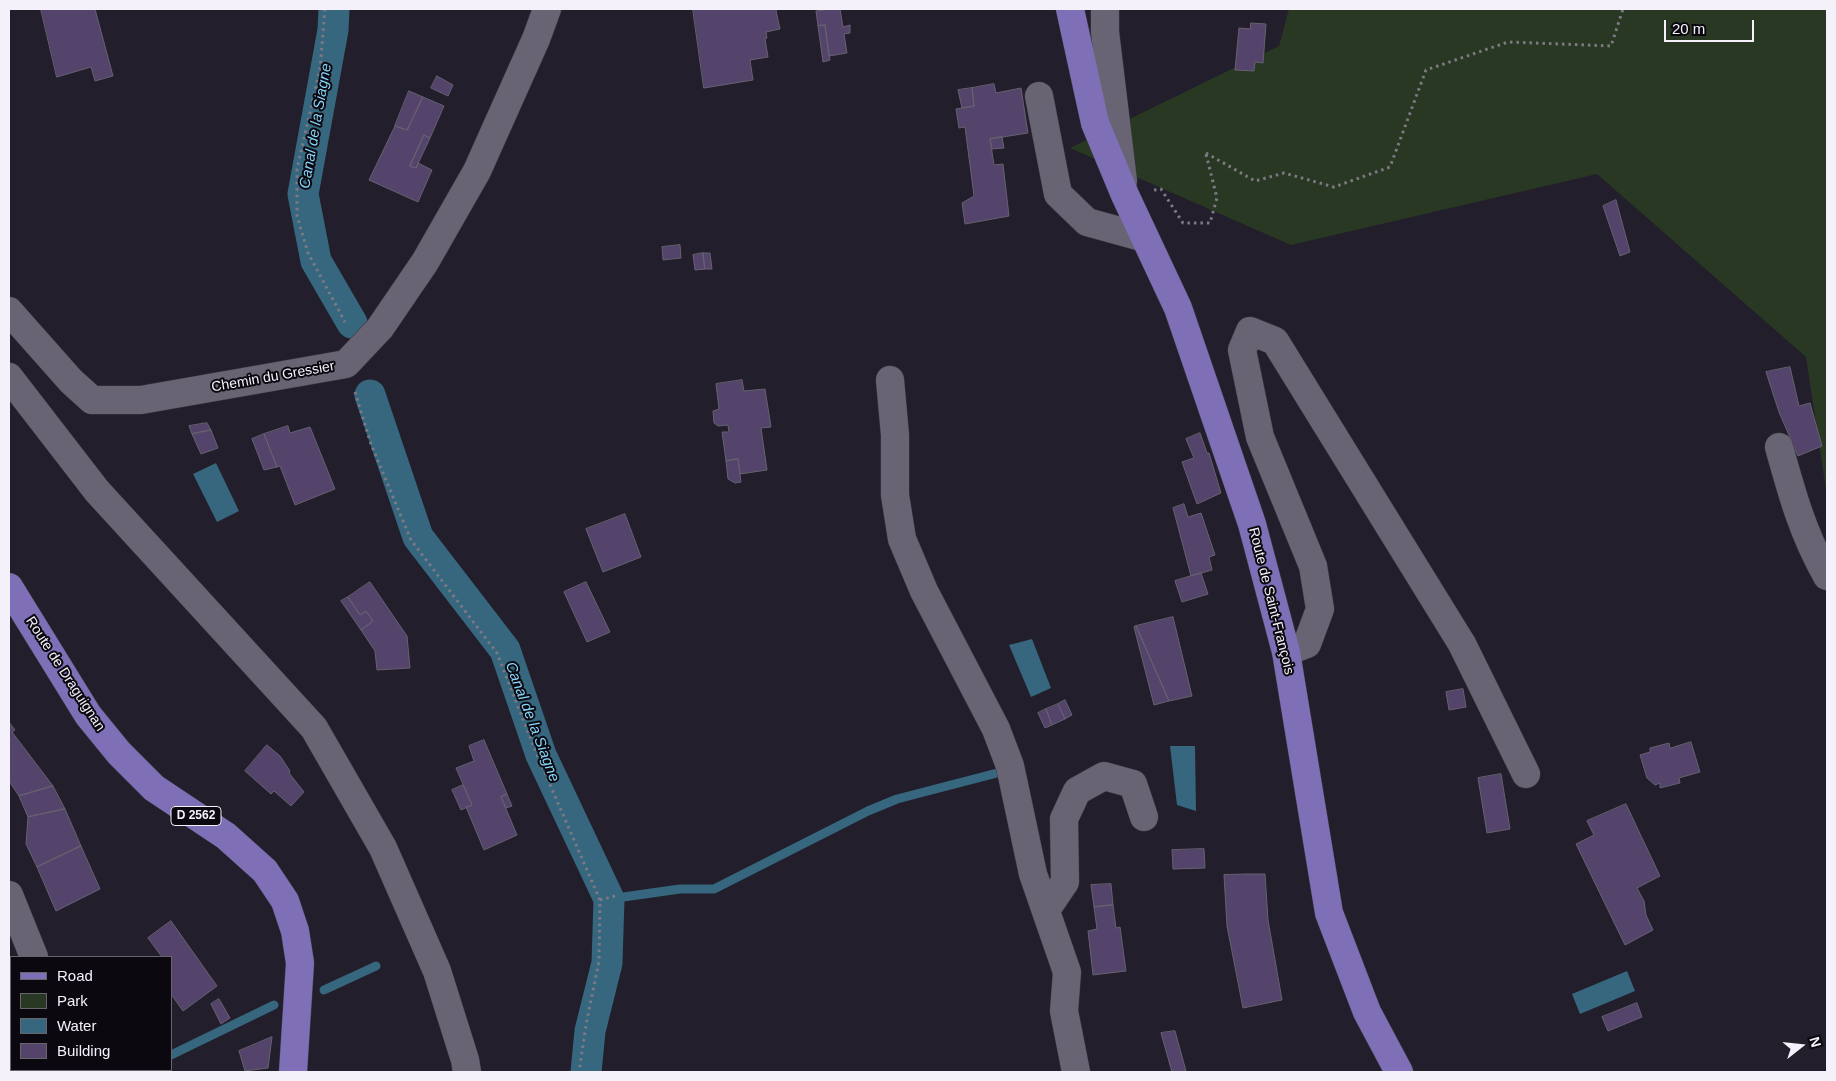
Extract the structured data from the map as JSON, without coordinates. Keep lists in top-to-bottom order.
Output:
{
  "streets": {
    "main road": ["Route de Saint-François", "Route de Draguignan", "D 2562"],
    "street": ["Chemin du Gressier"]
  },
  "water": ["Canal de la Siagne"],
  "legend": [
    "Road",
    "Park",
    "Water",
    "Building"
  ],
  "scale_bar": "20 m",
  "north": "right"
}
